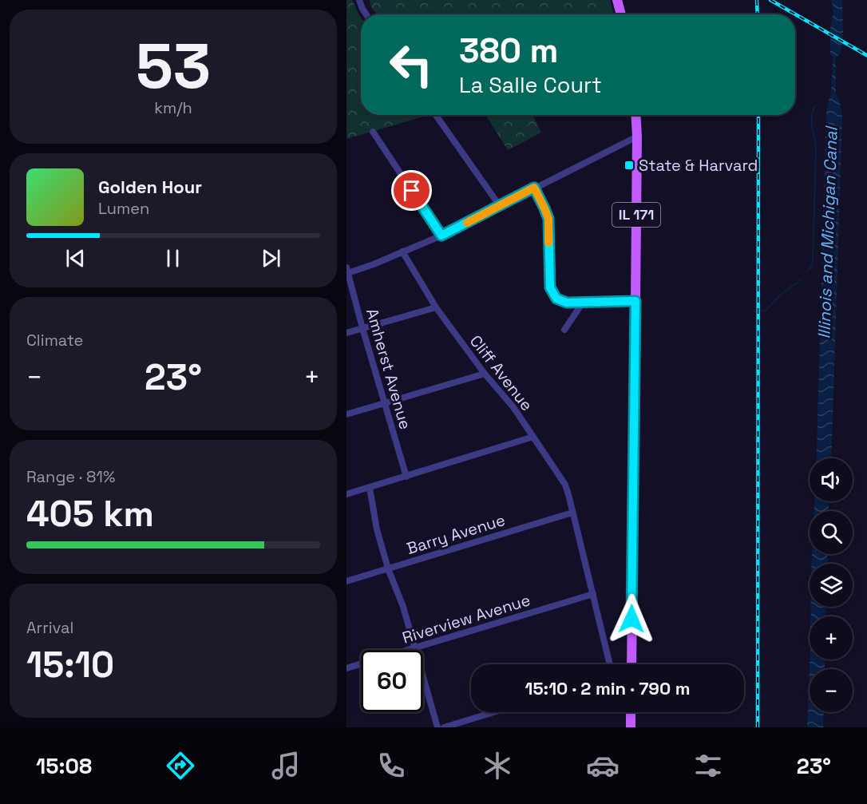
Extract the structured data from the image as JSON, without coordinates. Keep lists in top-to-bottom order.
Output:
{
  "streets": {
    "main road": ["IL 171"],
    "street": [
      "Amherst Avenue",
      "Cliff Avenue",
      "Barry Avenue",
      "Riverview Avenue"
    ]
  },
  "crossings": [
    ["Cliff Avenue", "Barry Avenue"],
    ["Cliff Avenue", "Riverview Avenue"]
  ],
  "water": ["Illinois and Michigan Canal"],
  "places": {
    "transit": ["State & Harvard"]
  },
  "page": {
    "tile": [
      ["53", "km/h"],
      "Climate",
      ["Range · 81%", "405 km"],
      ["Arrival", "15:10"]
    ],
    "turn": ["380 m", "La Salle Court"],
    "song": ["Golden Hour", "Lumen"],
    "heat": ["−", "23°", "+"],
    "map_buttons": ["+", "−"],
    "limit": "60",
    "trip": "15:10 · 2 min · 790 m",
    "tabs": ["15:08", "23°"]
  }
}
